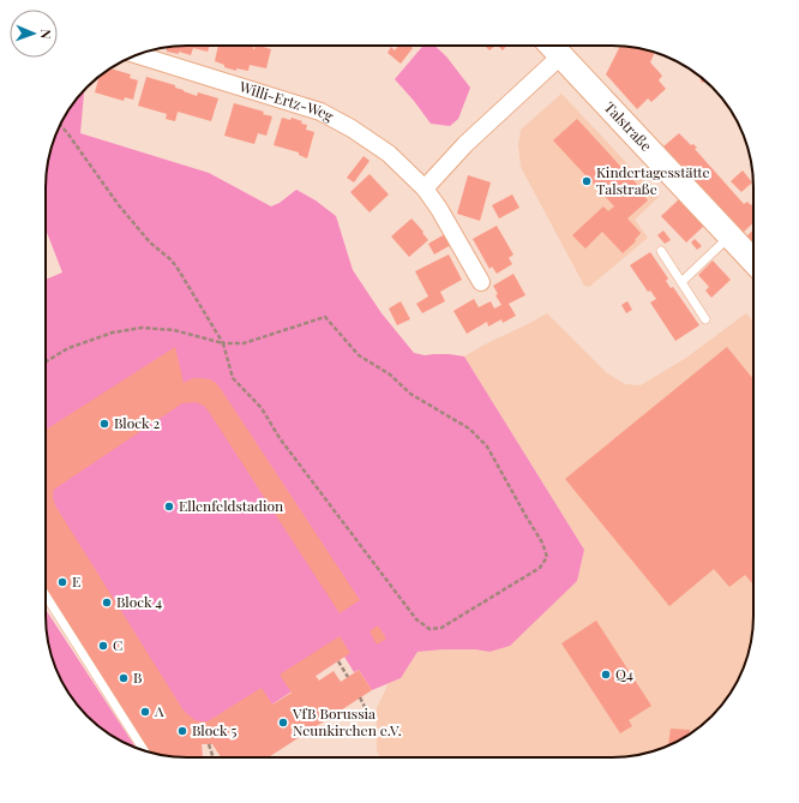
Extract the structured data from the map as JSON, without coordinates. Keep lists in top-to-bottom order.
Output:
{
  "streets": {
    "street": ["Willi-Ertz-Weg", "Talstraße"]
  },
  "places": [
    "Kindertagesstätte Talstraße",
    "Block 2",
    "Ellenfeldstadion",
    "E",
    "Block 4",
    "C",
    "Q4",
    "B",
    "A",
    "VfB Borussia Neunkirchen e.V.",
    "Block 5"
  ],
  "north": "right"
}
